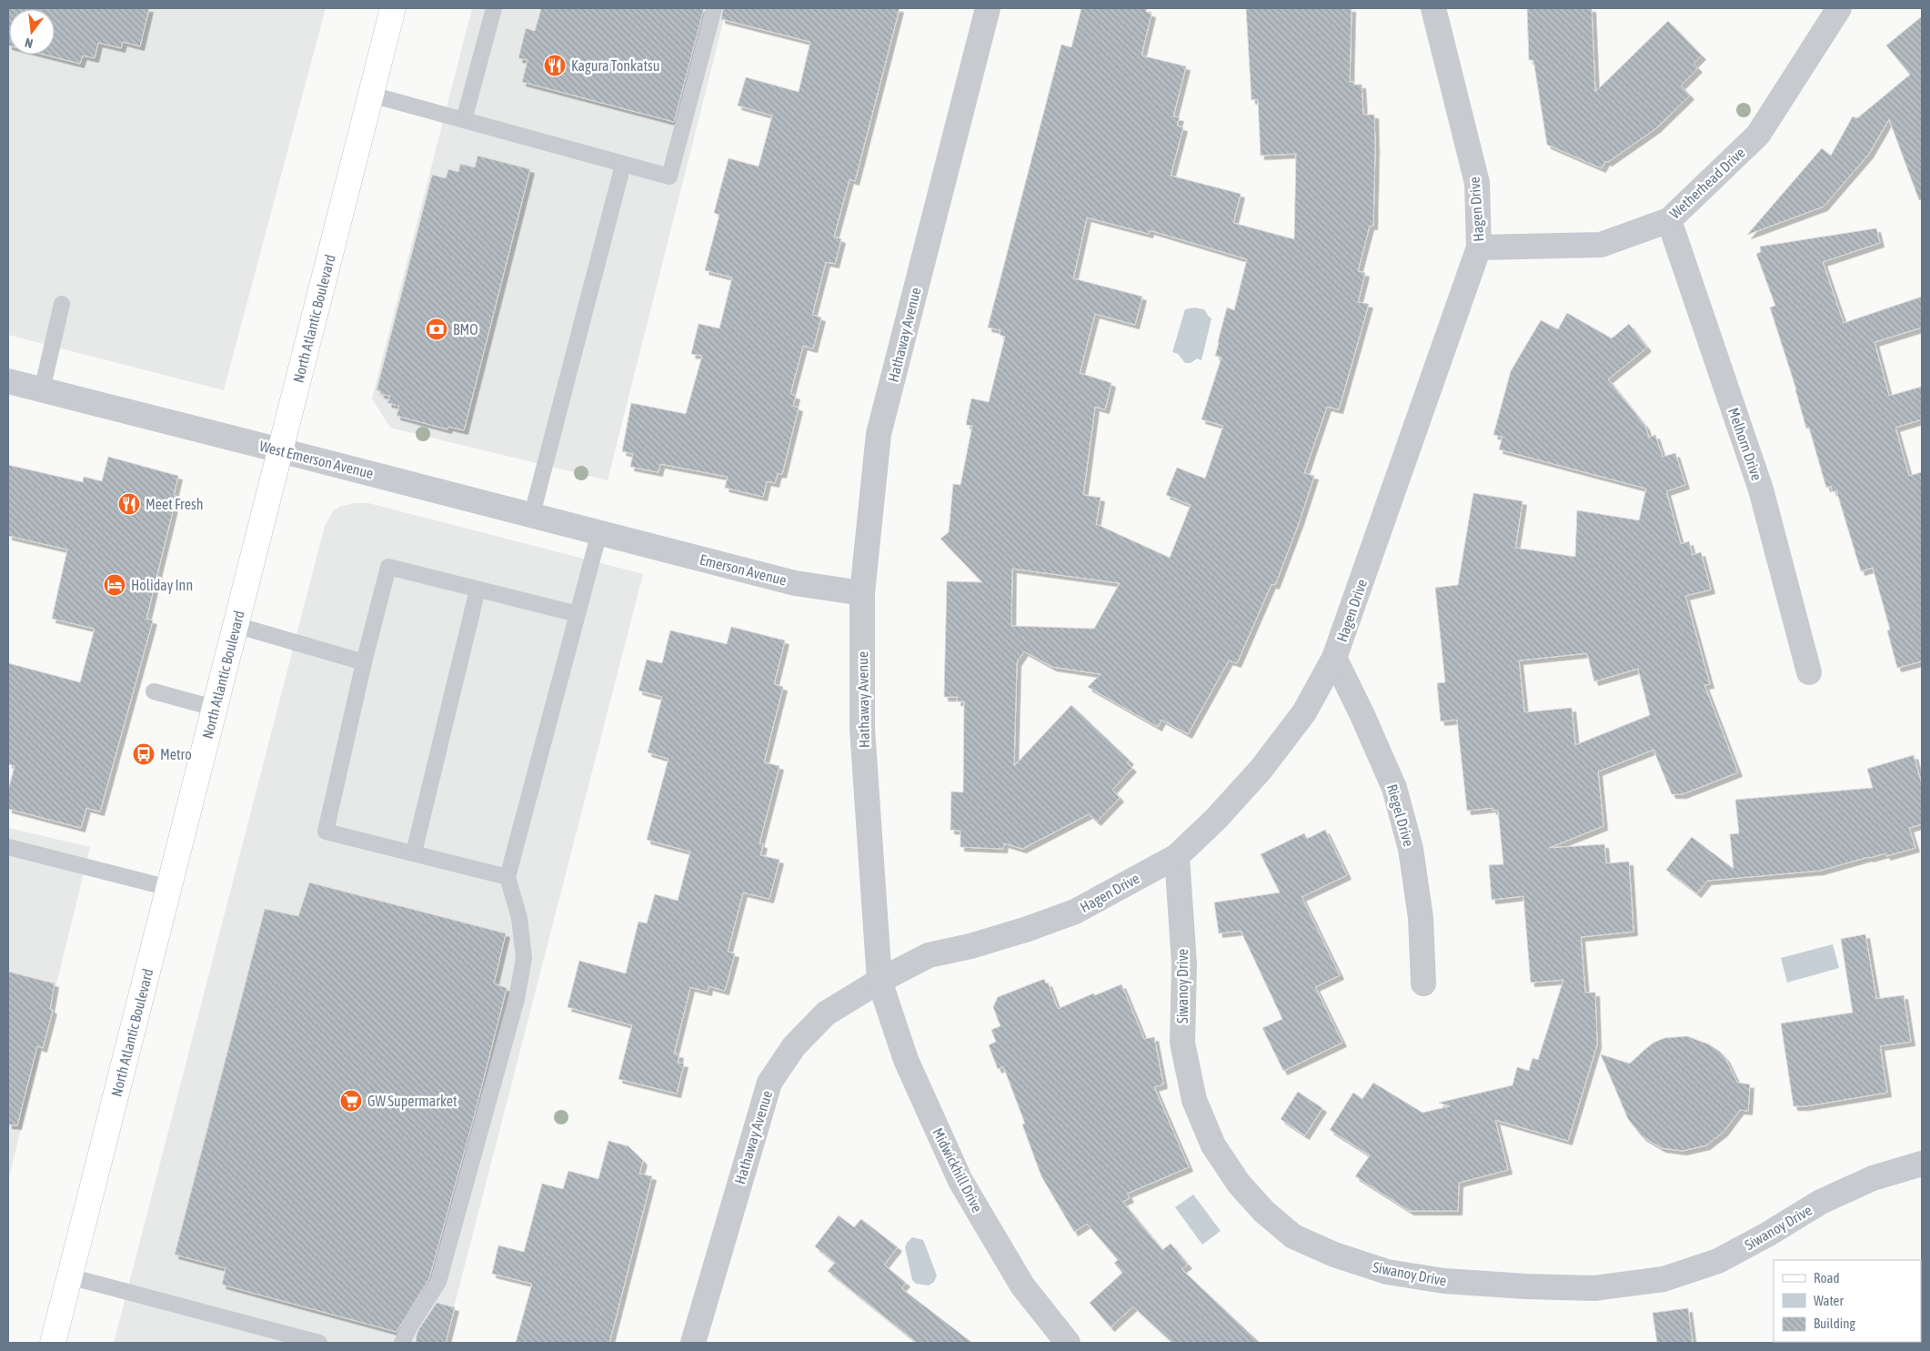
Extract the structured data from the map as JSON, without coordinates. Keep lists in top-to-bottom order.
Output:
{
  "streets": {
    "main road": ["North Atlantic Boulevard"],
    "street": [
      "Wetherhead Drive",
      "Hagen Drive",
      "Hathaway Avenue",
      "Melhorn Drive",
      "West Emerson Avenue",
      "Emerson Avenue",
      "Riegel Drive",
      "Siwanoy Drive",
      "Midwickhill Drive"
    ]
  },
  "crossings": [
    ["Wetherhead Drive", "Hagen Drive"],
    ["Wetherhead Drive", "Melhorn Drive"],
    ["Hagen Drive", "Hathaway Avenue"],
    ["Hagen Drive", "Riegel Drive"],
    ["Hagen Drive", "Siwanoy Drive"],
    ["Hagen Drive", "Midwickhill Drive"],
    ["North Atlantic Boulevard", "West Emerson Avenue"],
    ["Hathaway Avenue", "Emerson Avenue"],
    ["Hathaway Avenue", "Midwickhill Drive"],
    ["West Emerson Avenue", "Emerson Avenue"]
  ],
  "places": {
    "restaurant": ["Kagura Tonkatsu", "Meet Fresh"],
    "bank": ["BMO"],
    "hotel": ["Holiday Inn"],
    "bus stop": ["Metro"],
    "supermarket": ["GW Supermarket"]
  },
  "legend": ["Road", "Water", "Building"],
  "north": "bottom"
}
